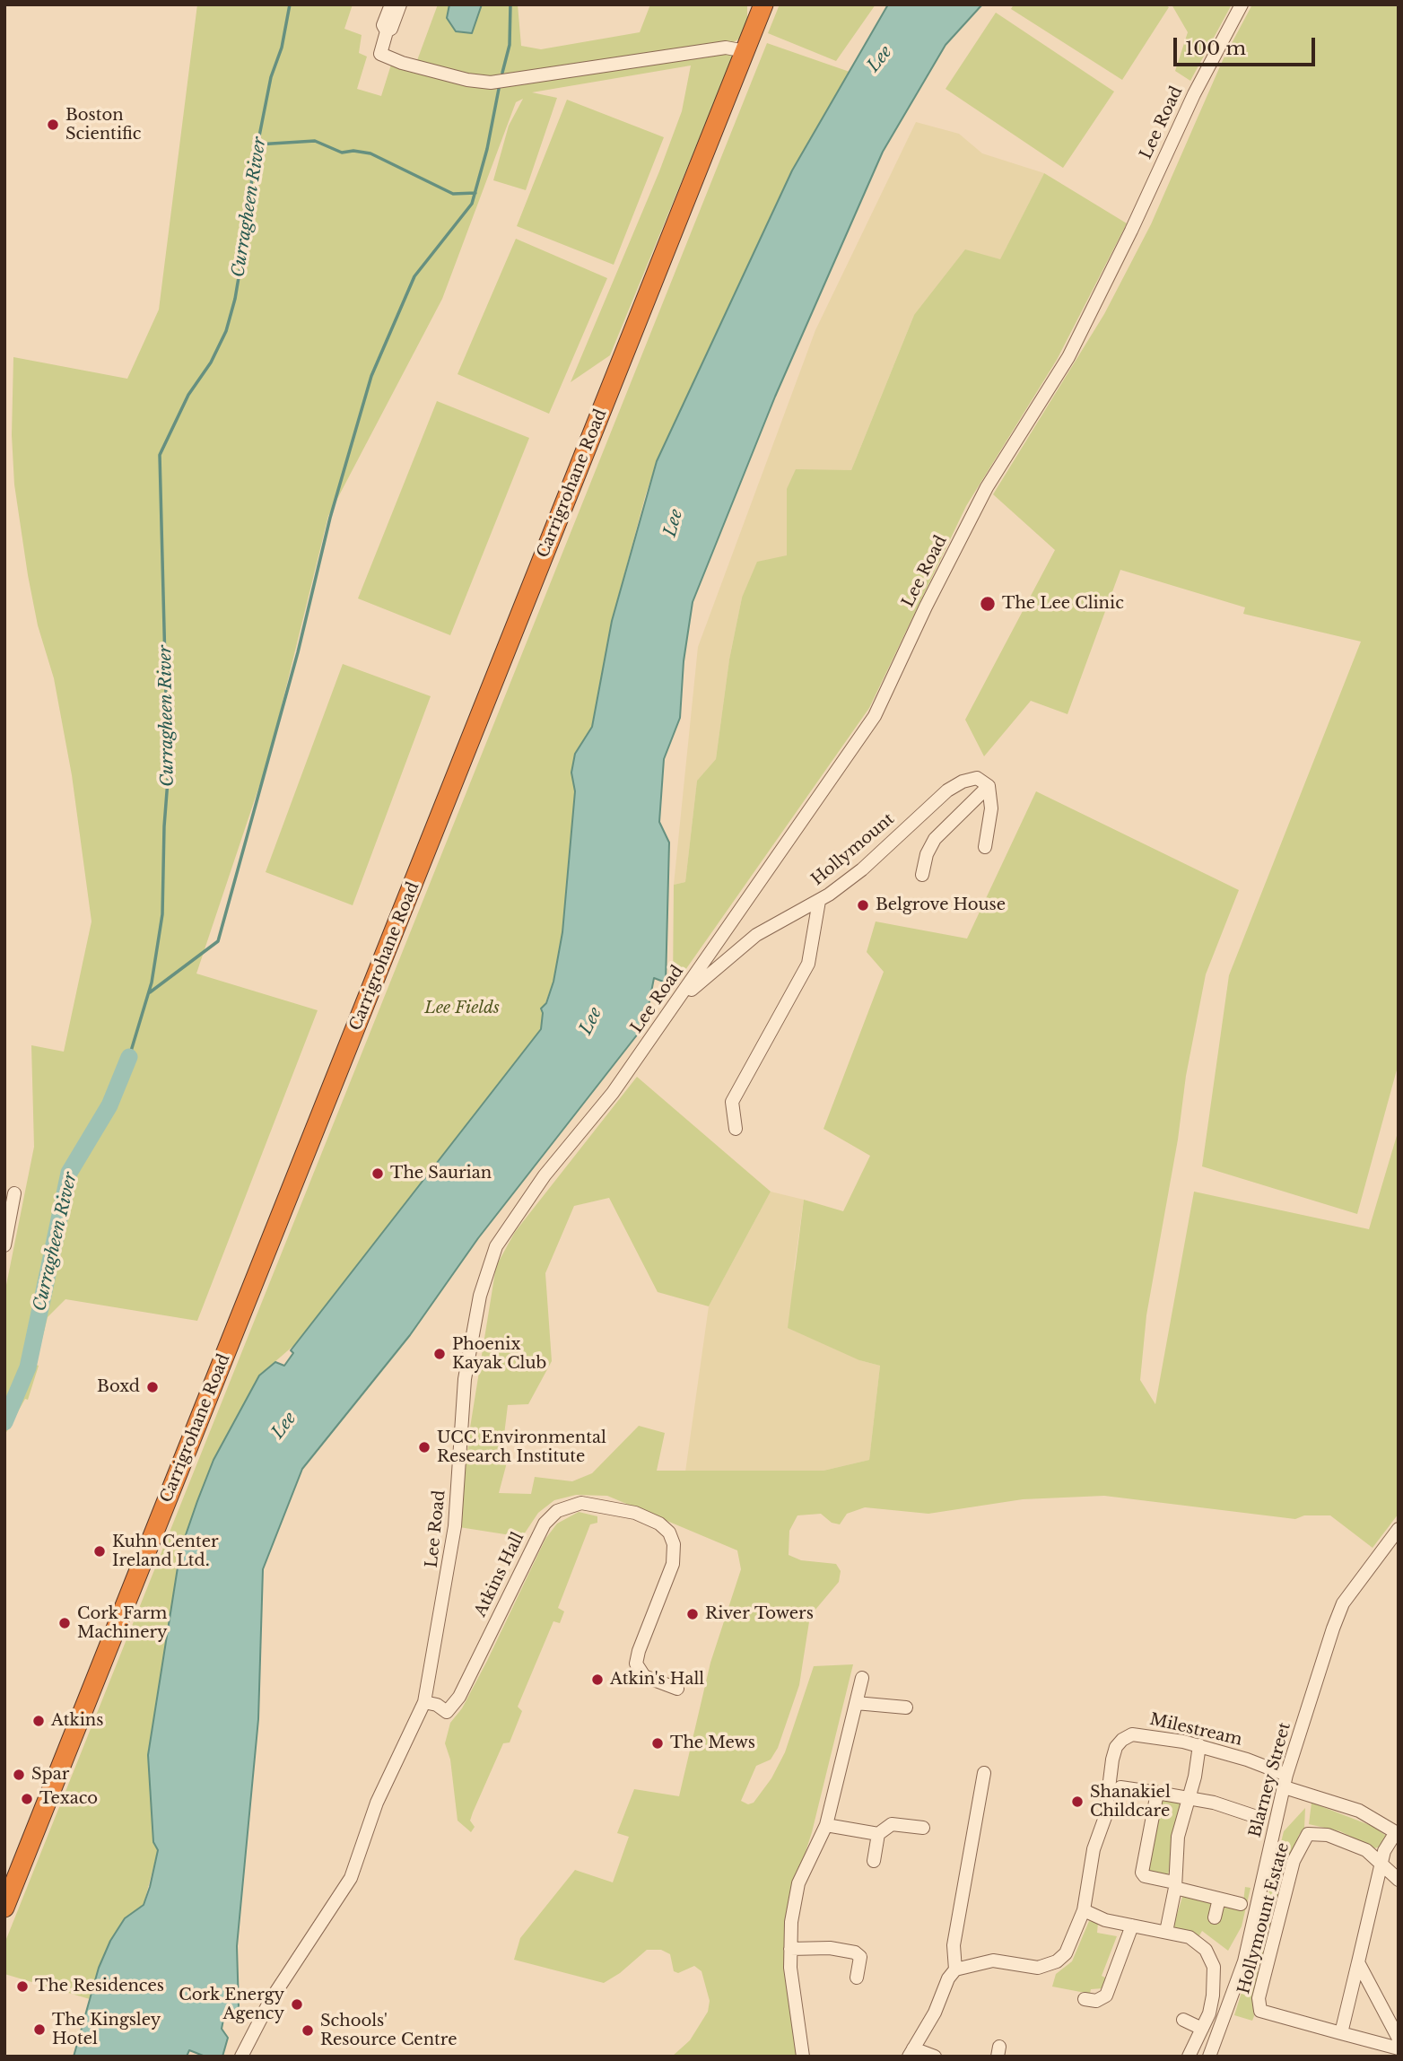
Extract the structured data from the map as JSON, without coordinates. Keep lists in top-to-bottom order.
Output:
{
  "streets": {
    "highway": ["Carrigrohane Road"],
    "street": [
      "Lee Road",
      "Hollymount",
      "Atkins Hall",
      "Milestream",
      "Blarney Street",
      "Hollymount Estate"
    ]
  },
  "crossings": [
    ["Lee Road", "Hollymount"],
    ["Lee Road", "Atkins Hall"],
    ["Milestream", "Blarney Street"]
  ],
  "water": ["Lee", "Curragheen River"],
  "parks": ["Lee Fields"],
  "places": [
    "Boston Scientific",
    "The Lee Clinic",
    "Belgrove House",
    "The Saurian",
    "Phoenix Kayak Club",
    "Boxd",
    "UCC Environmental Research Institute",
    "Kuhn Center Ireland Ltd.",
    "River Towers",
    "Cork Farm Machinery",
    "Atkin's Hall",
    "Atkins",
    "The Mews",
    "Spar",
    "Texaco",
    "Shanakiel Childcare",
    "The Residences",
    "Cork Energy Agency",
    "The Kingsley Hotel",
    "Schools' Resource Centre"
  ],
  "scale_bar": "100 m"
}
